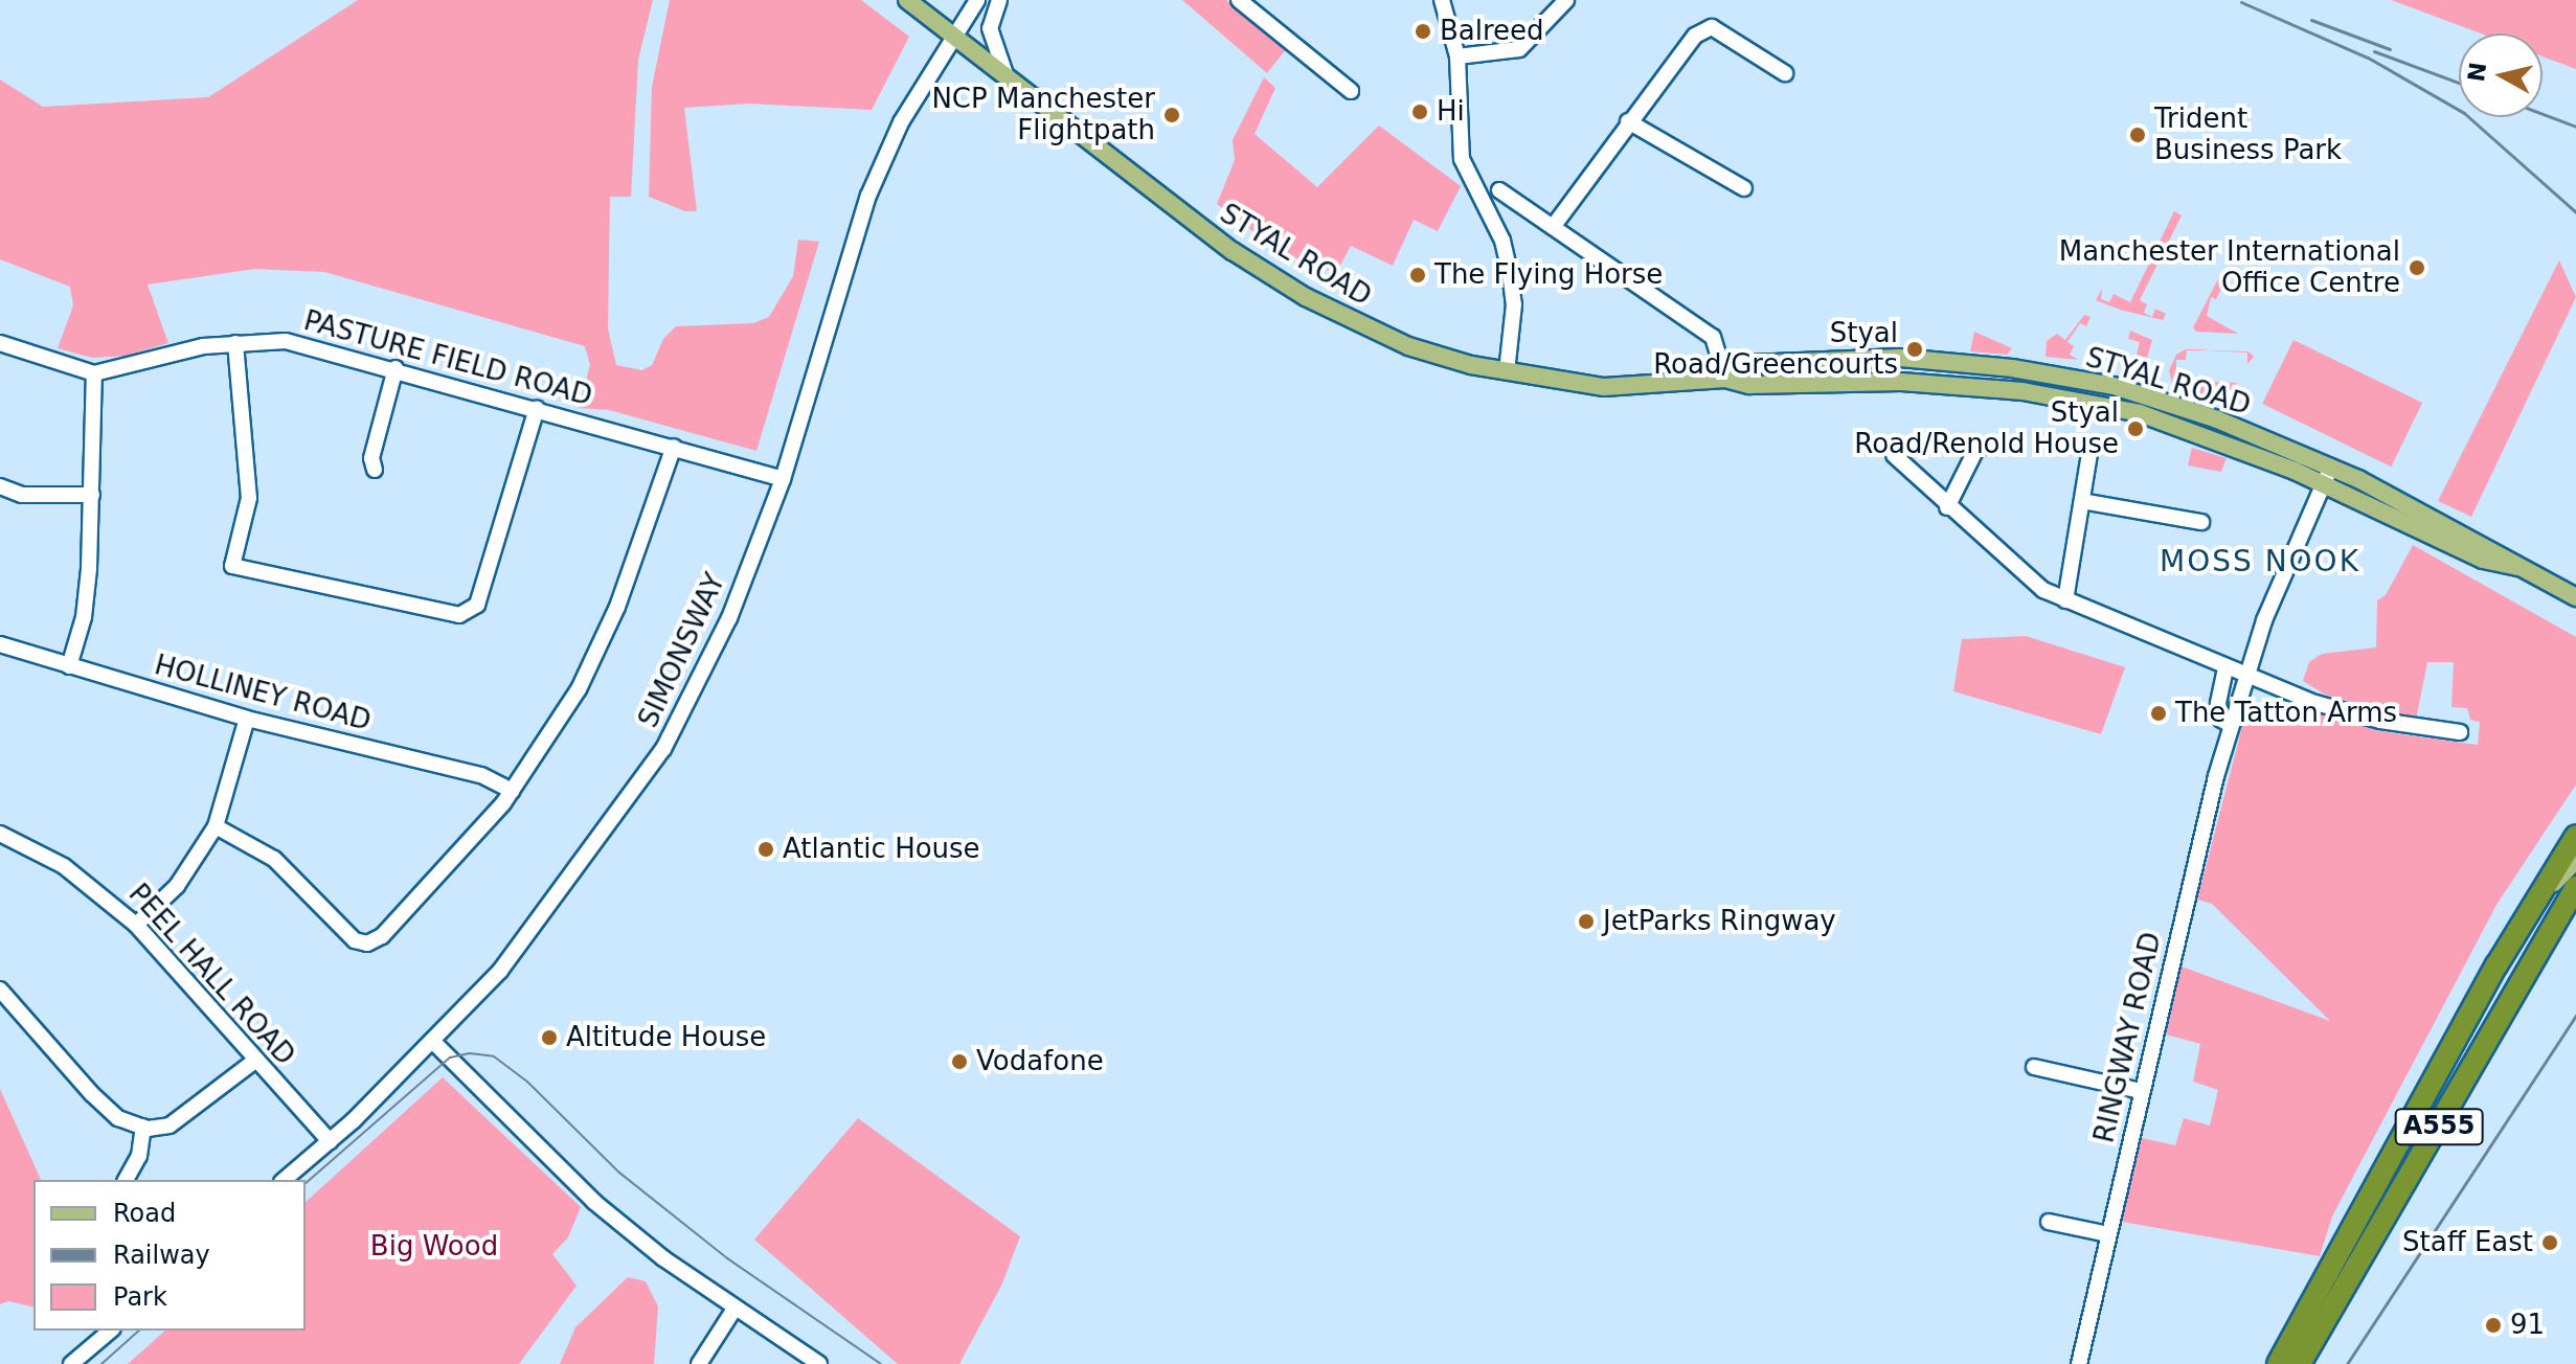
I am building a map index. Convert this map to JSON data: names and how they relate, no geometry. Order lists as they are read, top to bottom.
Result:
{
  "streets": {
    "highway": ["A555"],
    "main road": ["STYAL ROAD"],
    "street": [
      "PASTURE FIELD ROAD",
      "SIMONSWAY",
      "HOLLINEY ROAD",
      "PEEL HALL ROAD",
      "RINGWAY ROAD"
    ]
  },
  "crossings": [
    ["STYAL ROAD", "SIMONSWAY"],
    ["STYAL ROAD", "RINGWAY ROAD"],
    ["PASTURE FIELD ROAD", "SIMONSWAY"],
    ["SIMONSWAY", "PEEL HALL ROAD"]
  ],
  "districts": ["MOSS NOOK"],
  "parks": ["Big Wood"],
  "places": [
    "Balreed",
    "Hi",
    "NCP Manchester Flightpath",
    "Trident Business Park",
    "Manchester International Office Centre",
    "The Flying Horse",
    "Styal Road/Greencourts",
    "Styal Road/Renold House",
    "The Tatton Arms",
    "Atlantic House",
    "JetParks Ringway",
    "Altitude House",
    "Vodafone",
    "Staff East",
    "91"
  ],
  "legend": ["Road", "Railway", "Park"],
  "north": "left"
}
